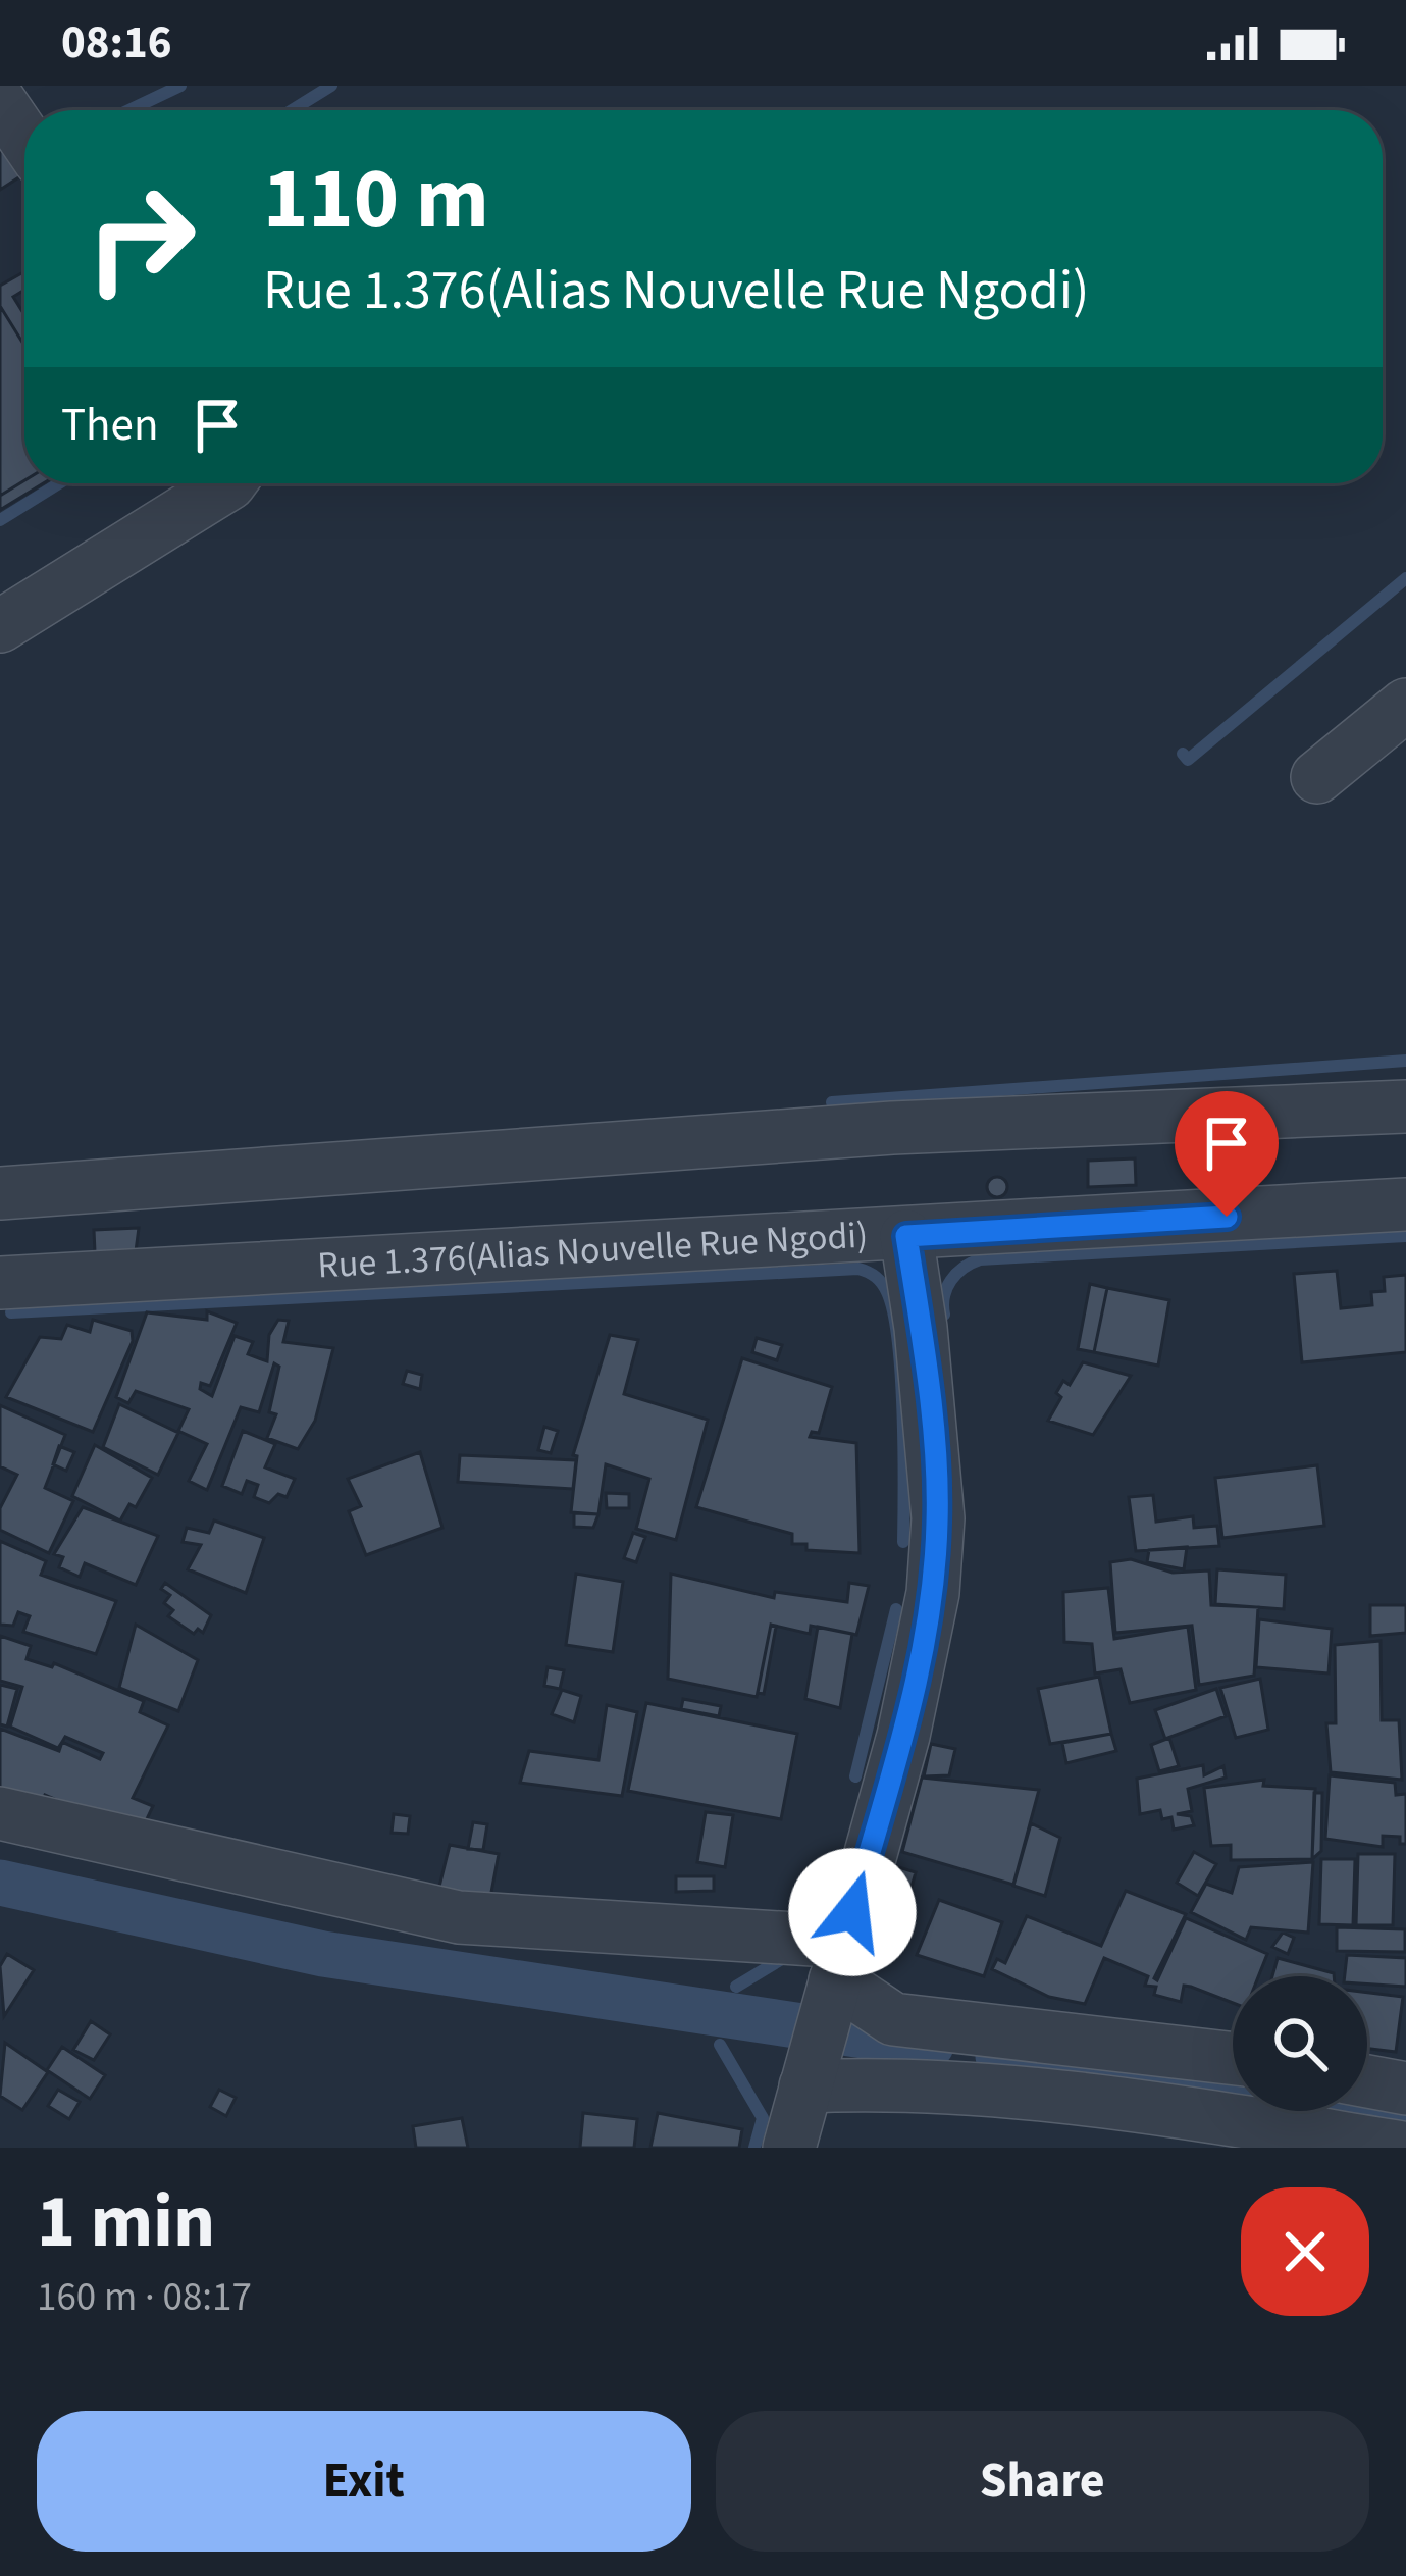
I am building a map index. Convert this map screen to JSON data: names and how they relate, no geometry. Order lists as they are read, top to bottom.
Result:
{
  "streets": {
    "street": ["Rue 1.376(Alias Nouvelle Rue Ngodi)"]
  },
  "page": {
    "status": "08:16",
    "turn": ["110 m", "Rue 1.376(Alias Nouvelle Rue Ngodi)"],
    "then": "Then",
    "heading": ["1 min", "160 m · 08:17"],
    "buttons": ["Exit", "Share"]
  }
}
